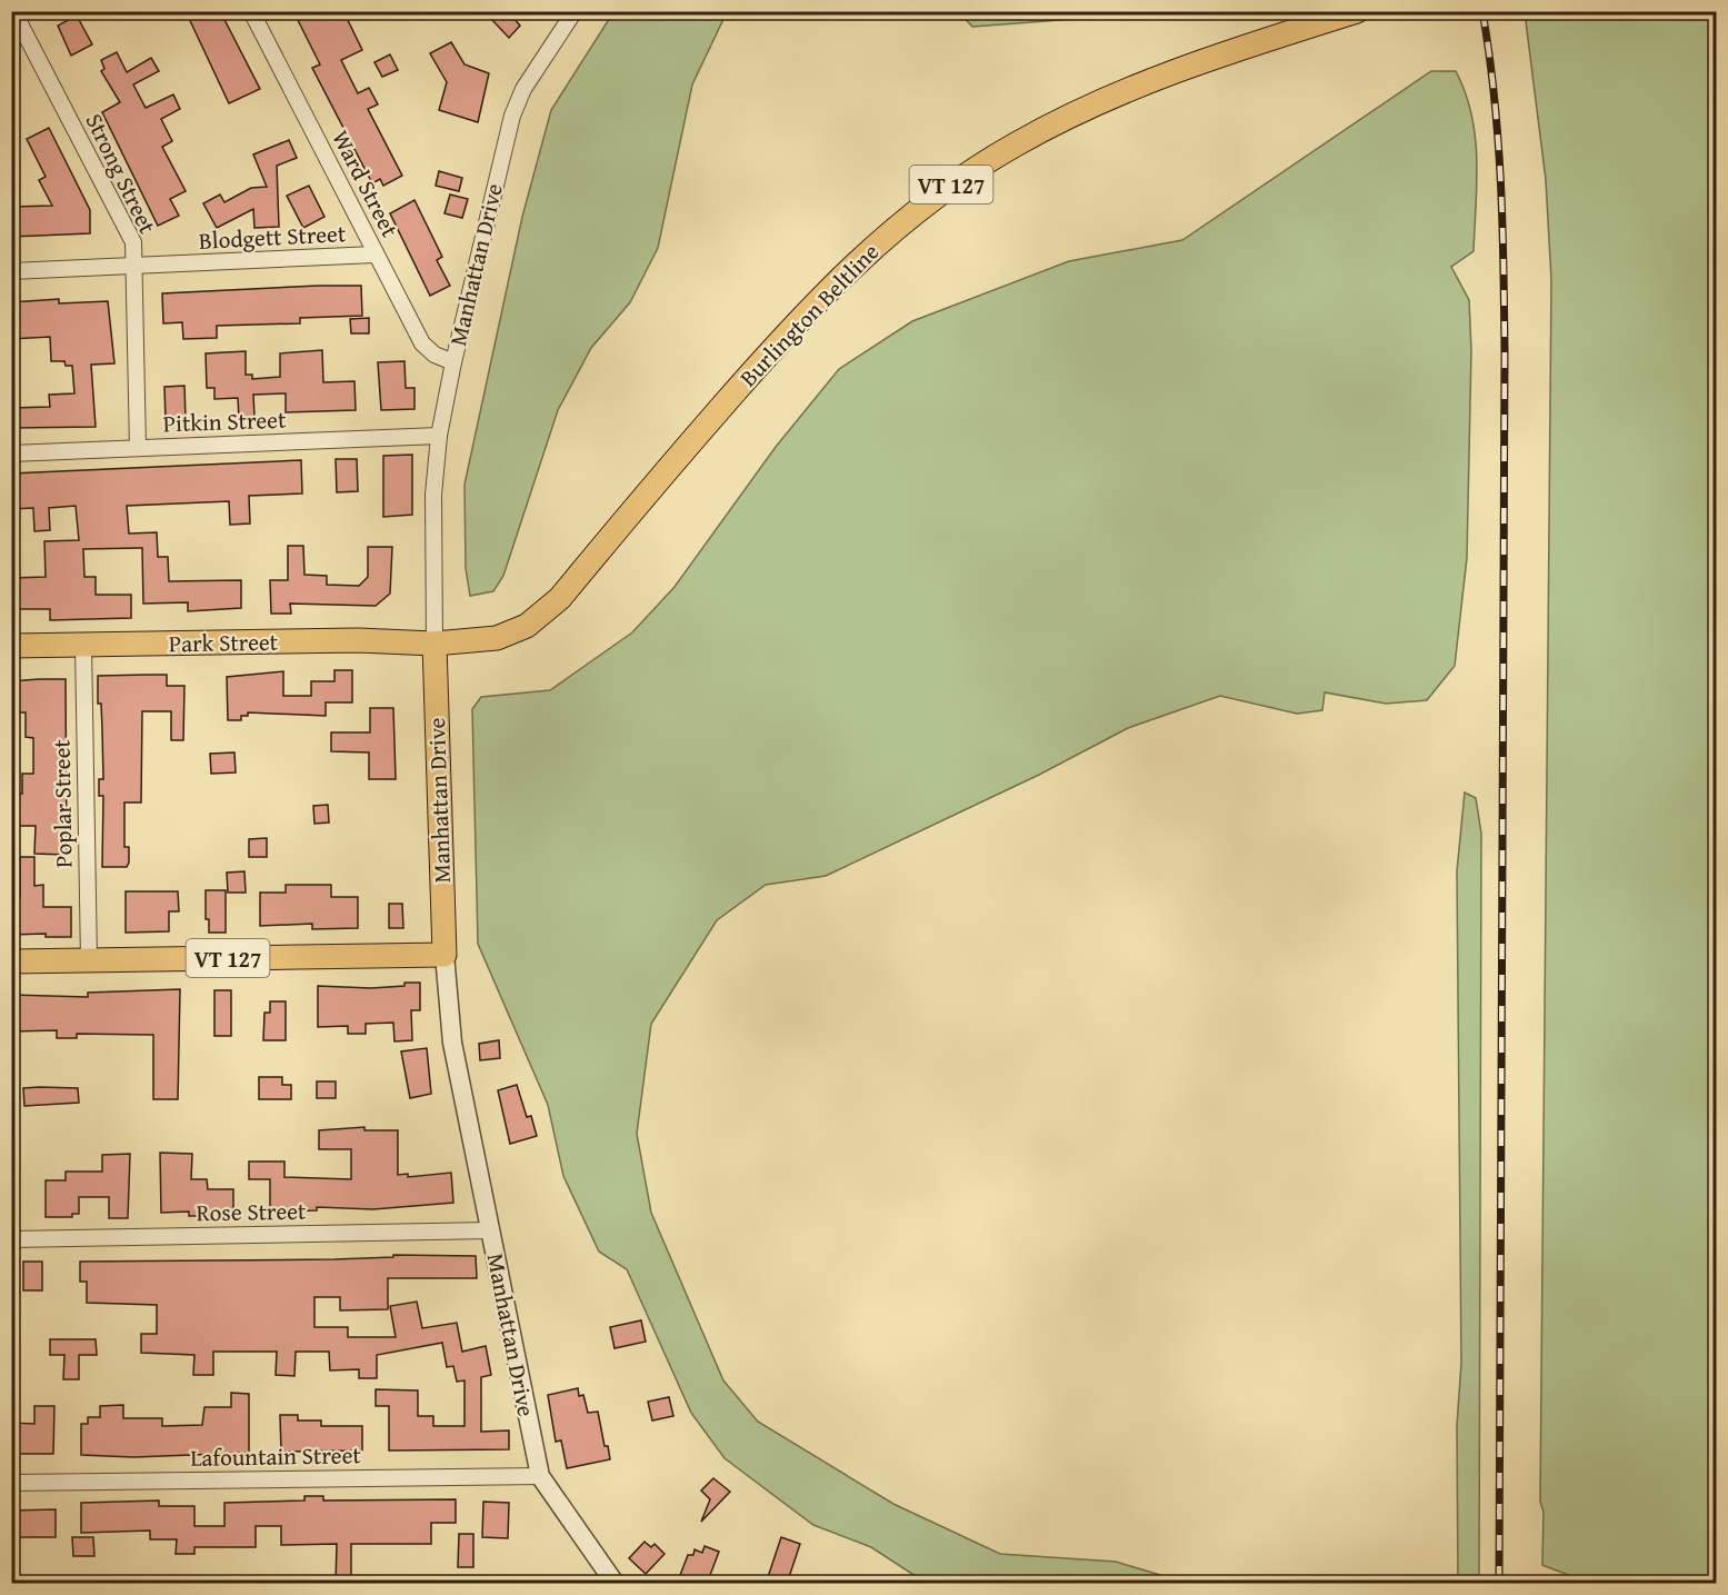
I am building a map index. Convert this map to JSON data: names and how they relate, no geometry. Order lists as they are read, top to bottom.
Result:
{
  "streets": {
    "main road": [
      "VT 127",
      "Manhattan Drive",
      "Burlington Beltline",
      "Park Street"
    ],
    "street": [
      "Strong Street",
      "Ward Street",
      "Blodgett Street",
      "Pitkin Street",
      "Poplar Street",
      "Rose Street",
      "Lafountain Street"
    ]
  },
  "crossings": [
    ["Strong Street", "Blodgett Street"],
    ["Strong Street", "Pitkin Street"],
    ["Ward Street", "Blodgett Street"],
    ["Ward Street", "Manhattan Drive"],
    ["VT 127", "Manhattan Drive"],
    ["VT 127", "Poplar Street"],
    ["Manhattan Drive", "Burlington Beltline"],
    ["Manhattan Drive", "Pitkin Street"],
    ["Manhattan Drive", "Park Street"],
    ["Manhattan Drive", "Rose Street"],
    ["Manhattan Drive", "Lafountain Street"],
    ["Burlington Beltline", "Park Street"],
    ["Park Street", "Poplar Street"]
  ]
}
